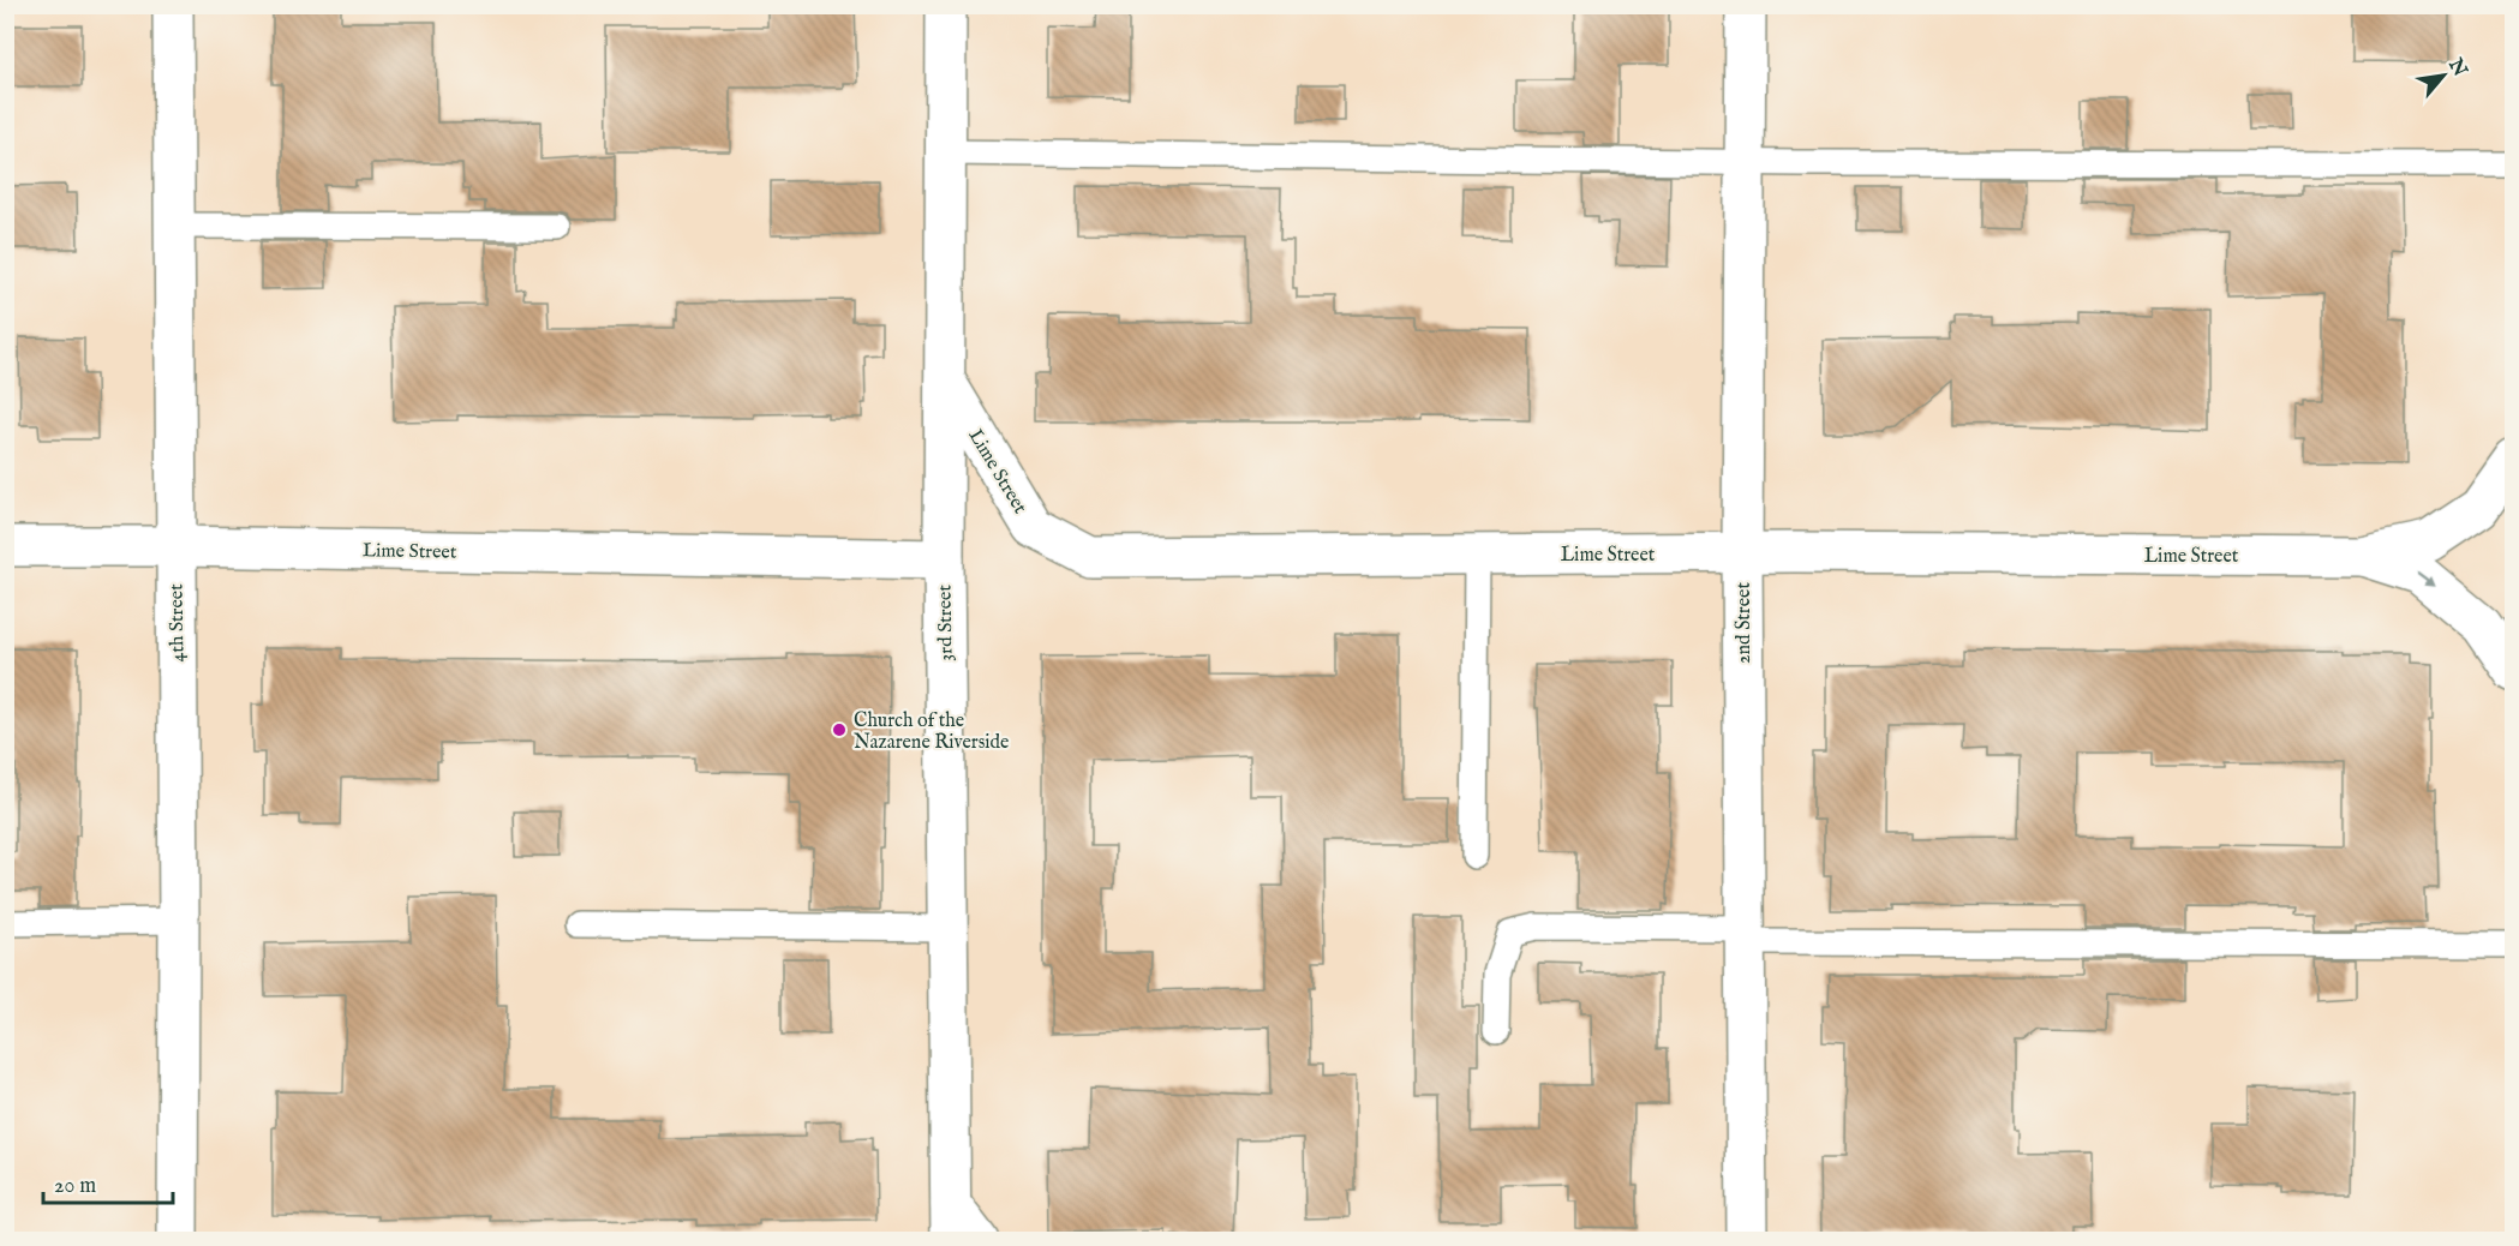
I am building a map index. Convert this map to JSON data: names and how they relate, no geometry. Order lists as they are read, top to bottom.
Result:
{
  "streets": {
    "street": [
      "Lime Street",
      "4th Street",
      "3rd Street",
      "2nd Street"
    ]
  },
  "crossings": [
    ["Lime Street", "4th Street"],
    ["Lime Street", "3rd Street"],
    ["Lime Street", "2nd Street"]
  ],
  "places": ["Church of the Nazarene Riverside"],
  "scale_bar": "20 m",
  "north": "top right"
}
